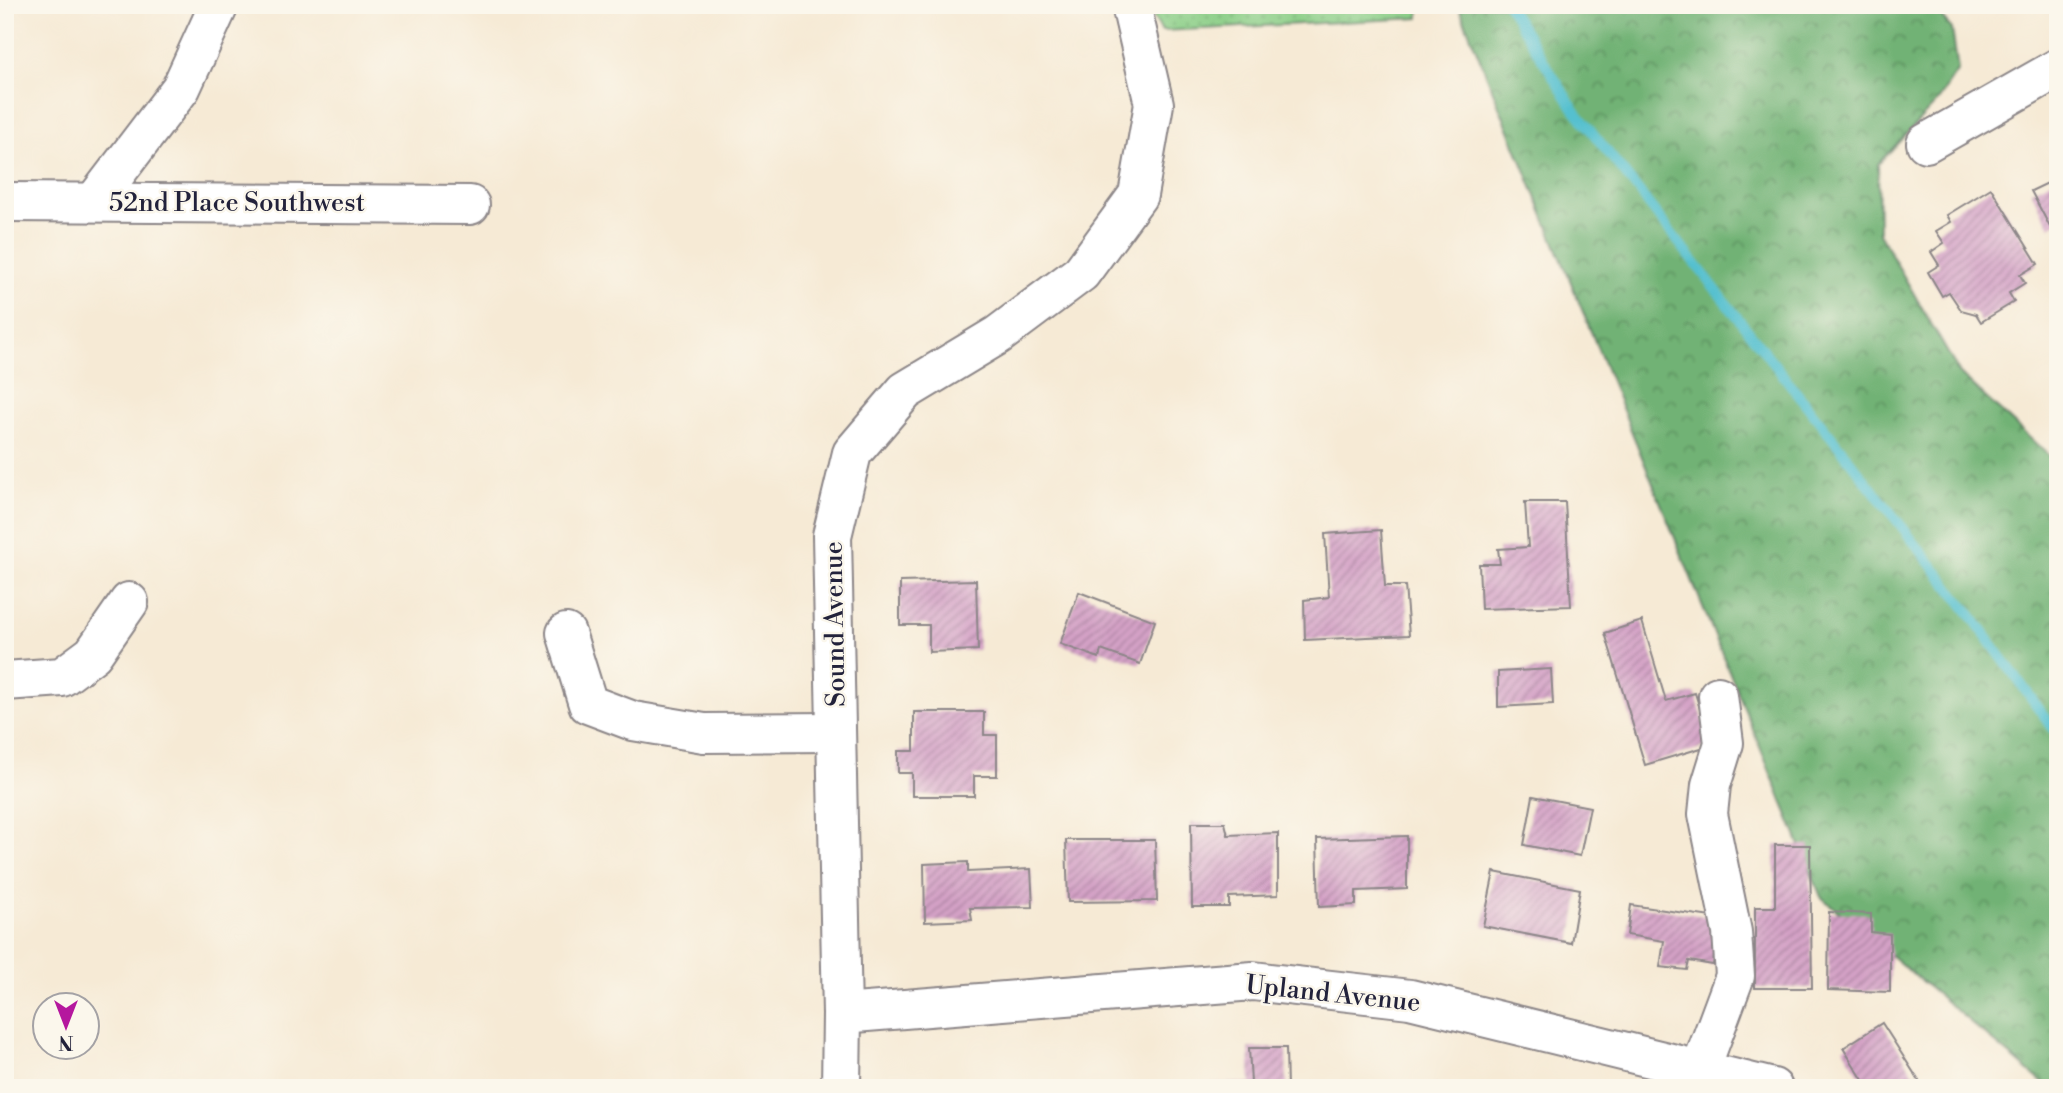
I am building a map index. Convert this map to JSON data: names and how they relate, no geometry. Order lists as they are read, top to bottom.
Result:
{
  "streets": {
    "street": ["52nd Place Southwest", "Sound Avenue", "Upland Avenue"]
  },
  "crossings": [
    ["Sound Avenue", "Upland Avenue"]
  ],
  "north": "bottom"
}
